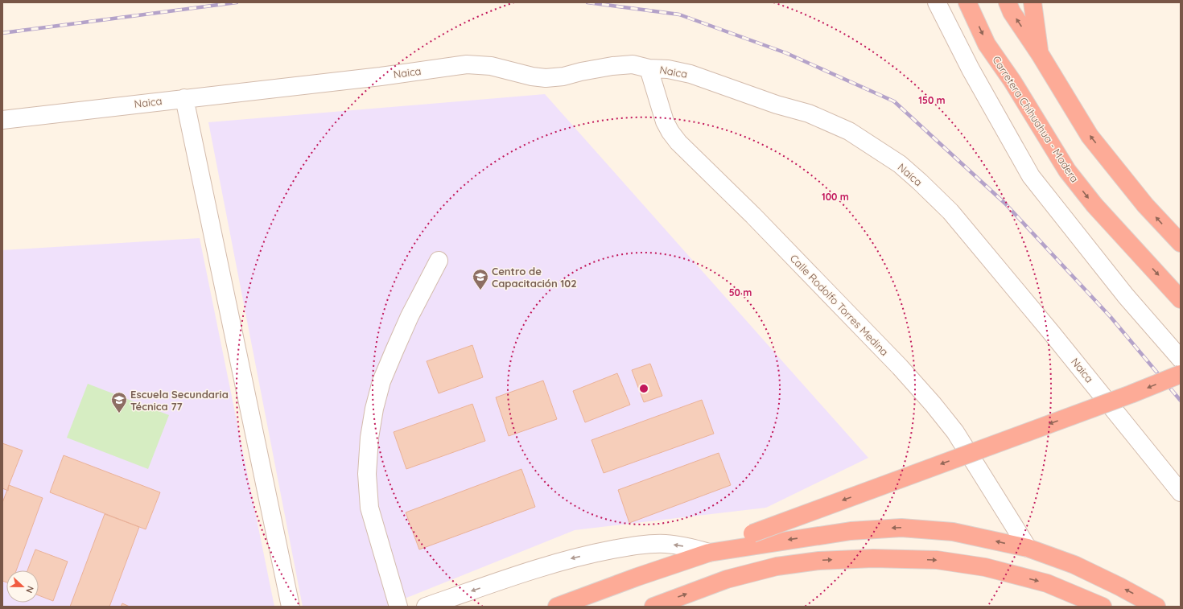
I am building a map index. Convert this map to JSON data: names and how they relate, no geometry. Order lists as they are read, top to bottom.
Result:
{
  "streets": {
    "highway": ["Carretera Chihuahua - Madera"],
    "street": ["Naica", "Calle Rodolfo Torres Medina"]
  },
  "crossings": [
    ["Naica", "Calle Rodolfo Torres Medina"]
  ],
  "places": {
    "school or university": ["Centro de Capacitación 102", "Escuela Secundaria Técnica 77"]
  },
  "north": "right",
  "rings": ["150 m", "100 m", "50 m"]
}
